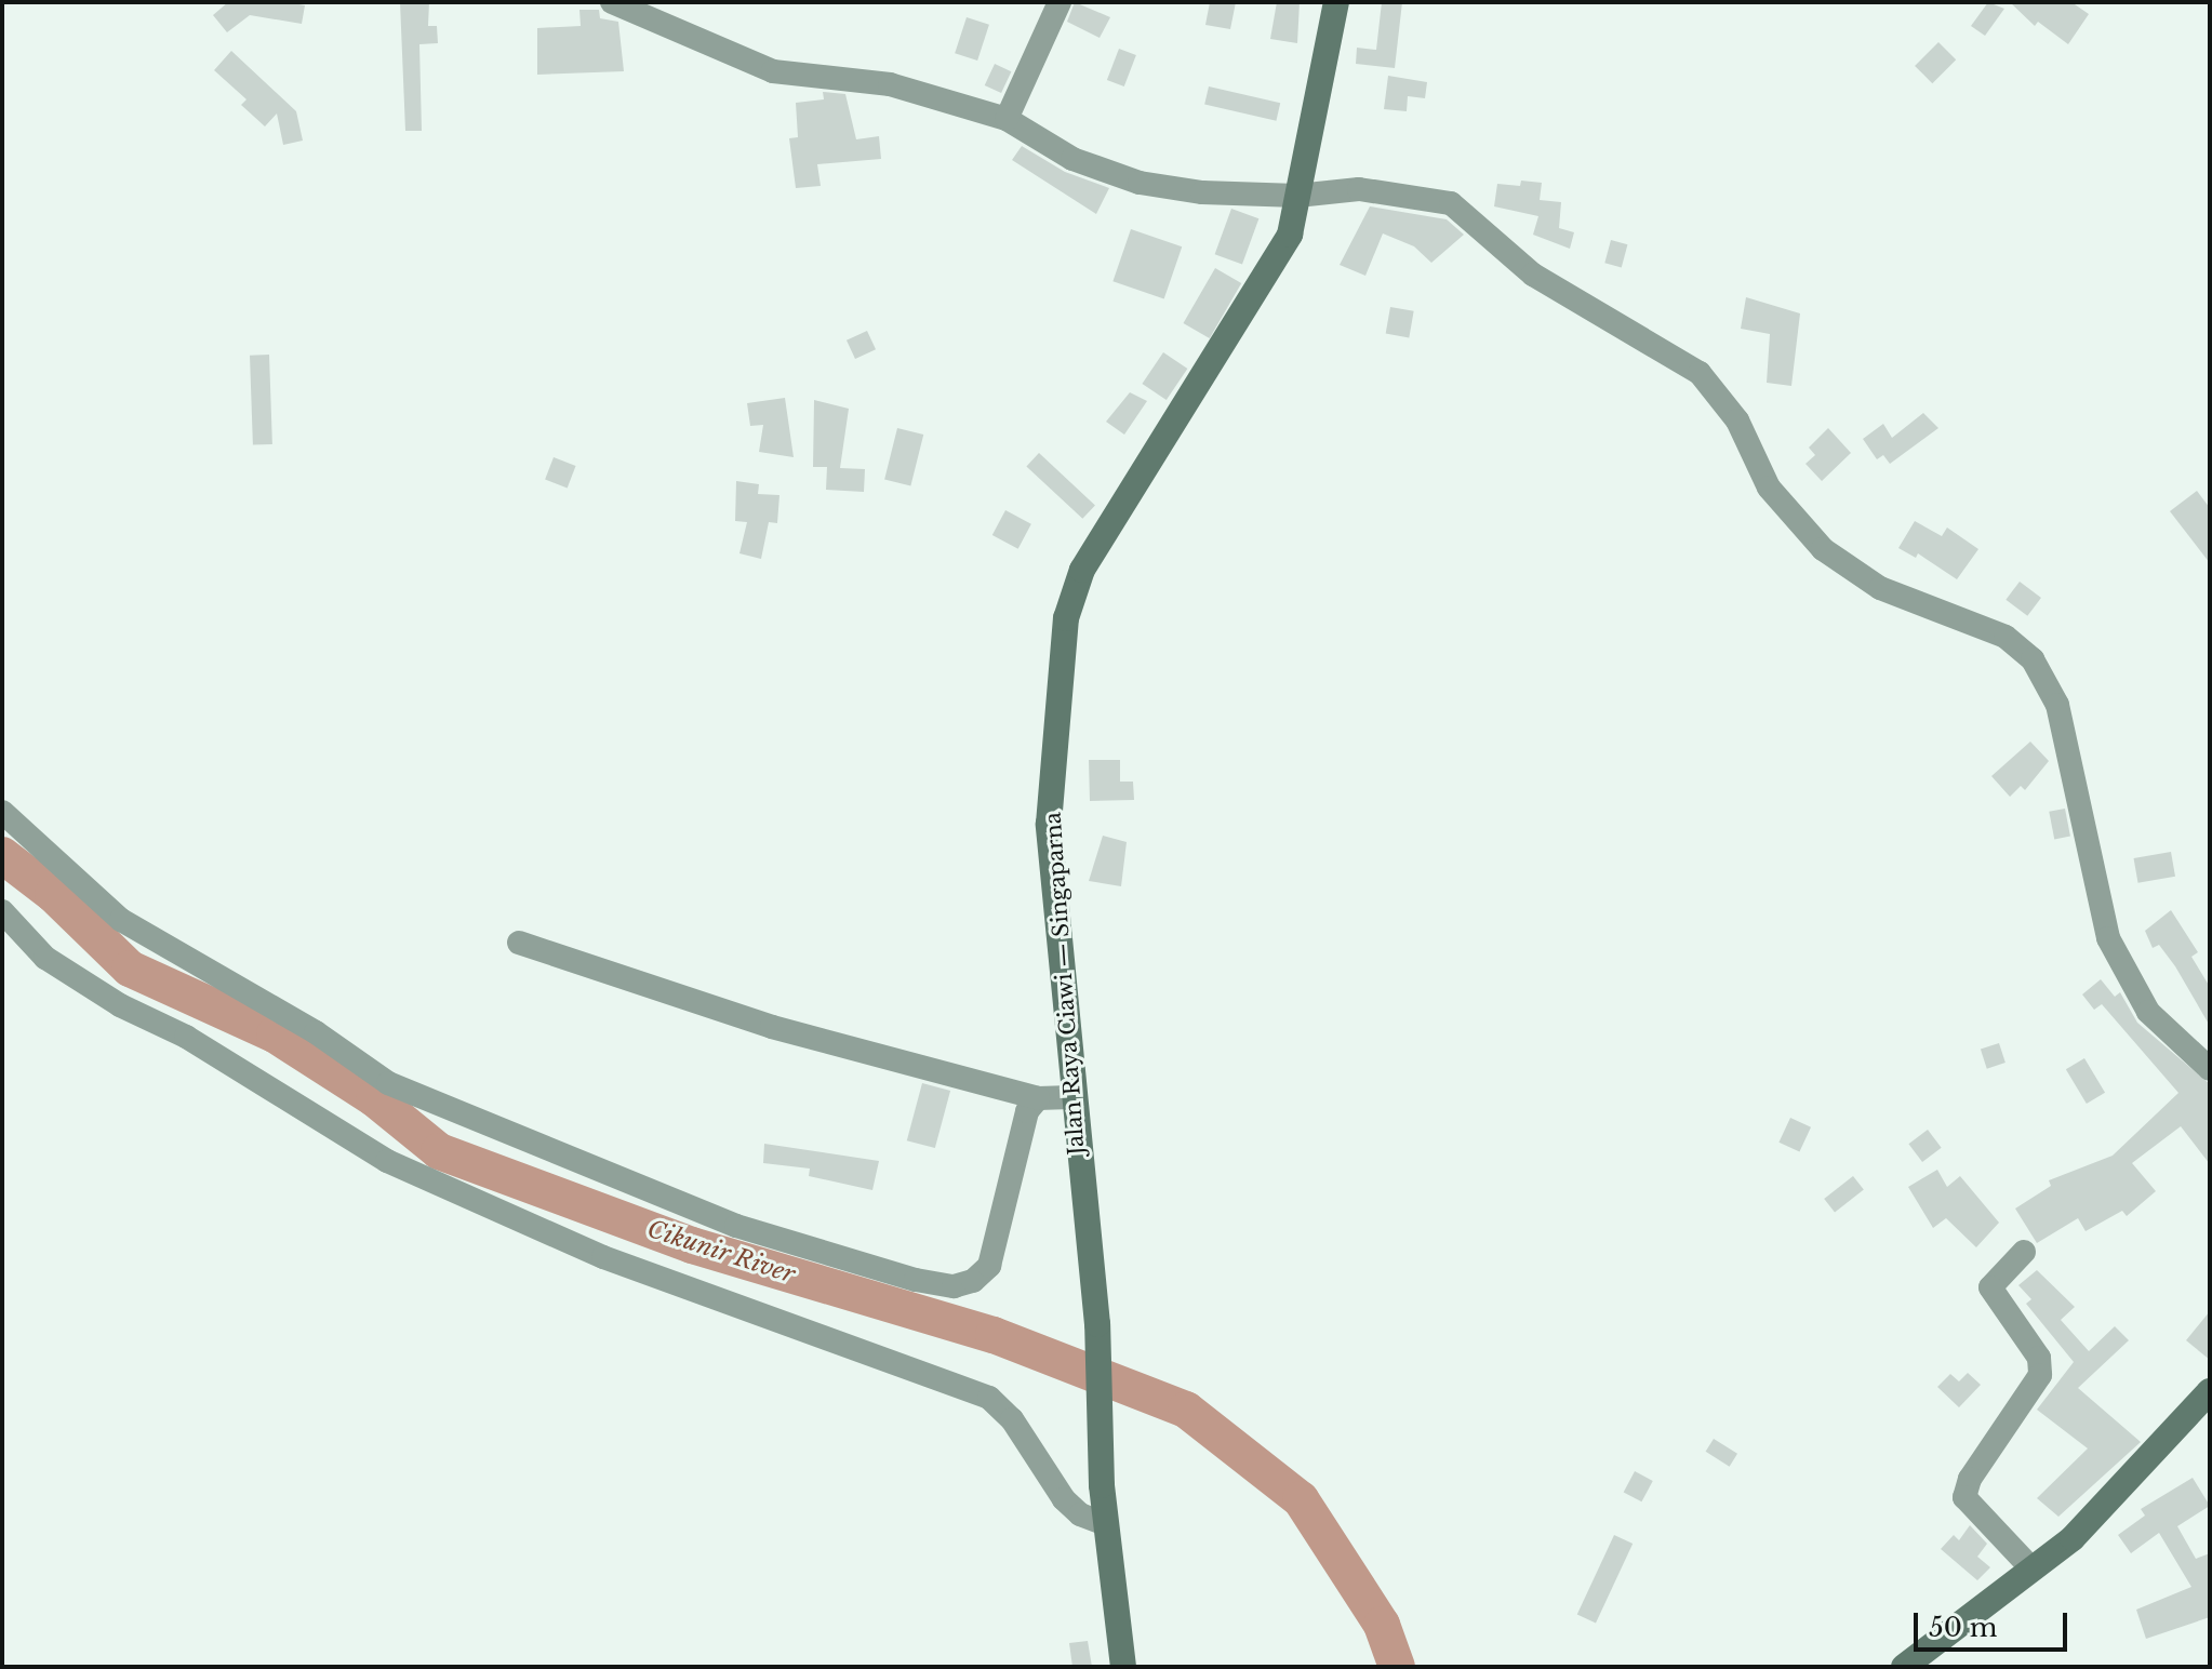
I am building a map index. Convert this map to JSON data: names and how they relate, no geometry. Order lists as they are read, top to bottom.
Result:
{
  "streets": {
    "main road": ["Jalan Raya Ciawi — Singaparna"]
  },
  "water": ["Cikunir River"],
  "scale_bar": "50 m"
}
